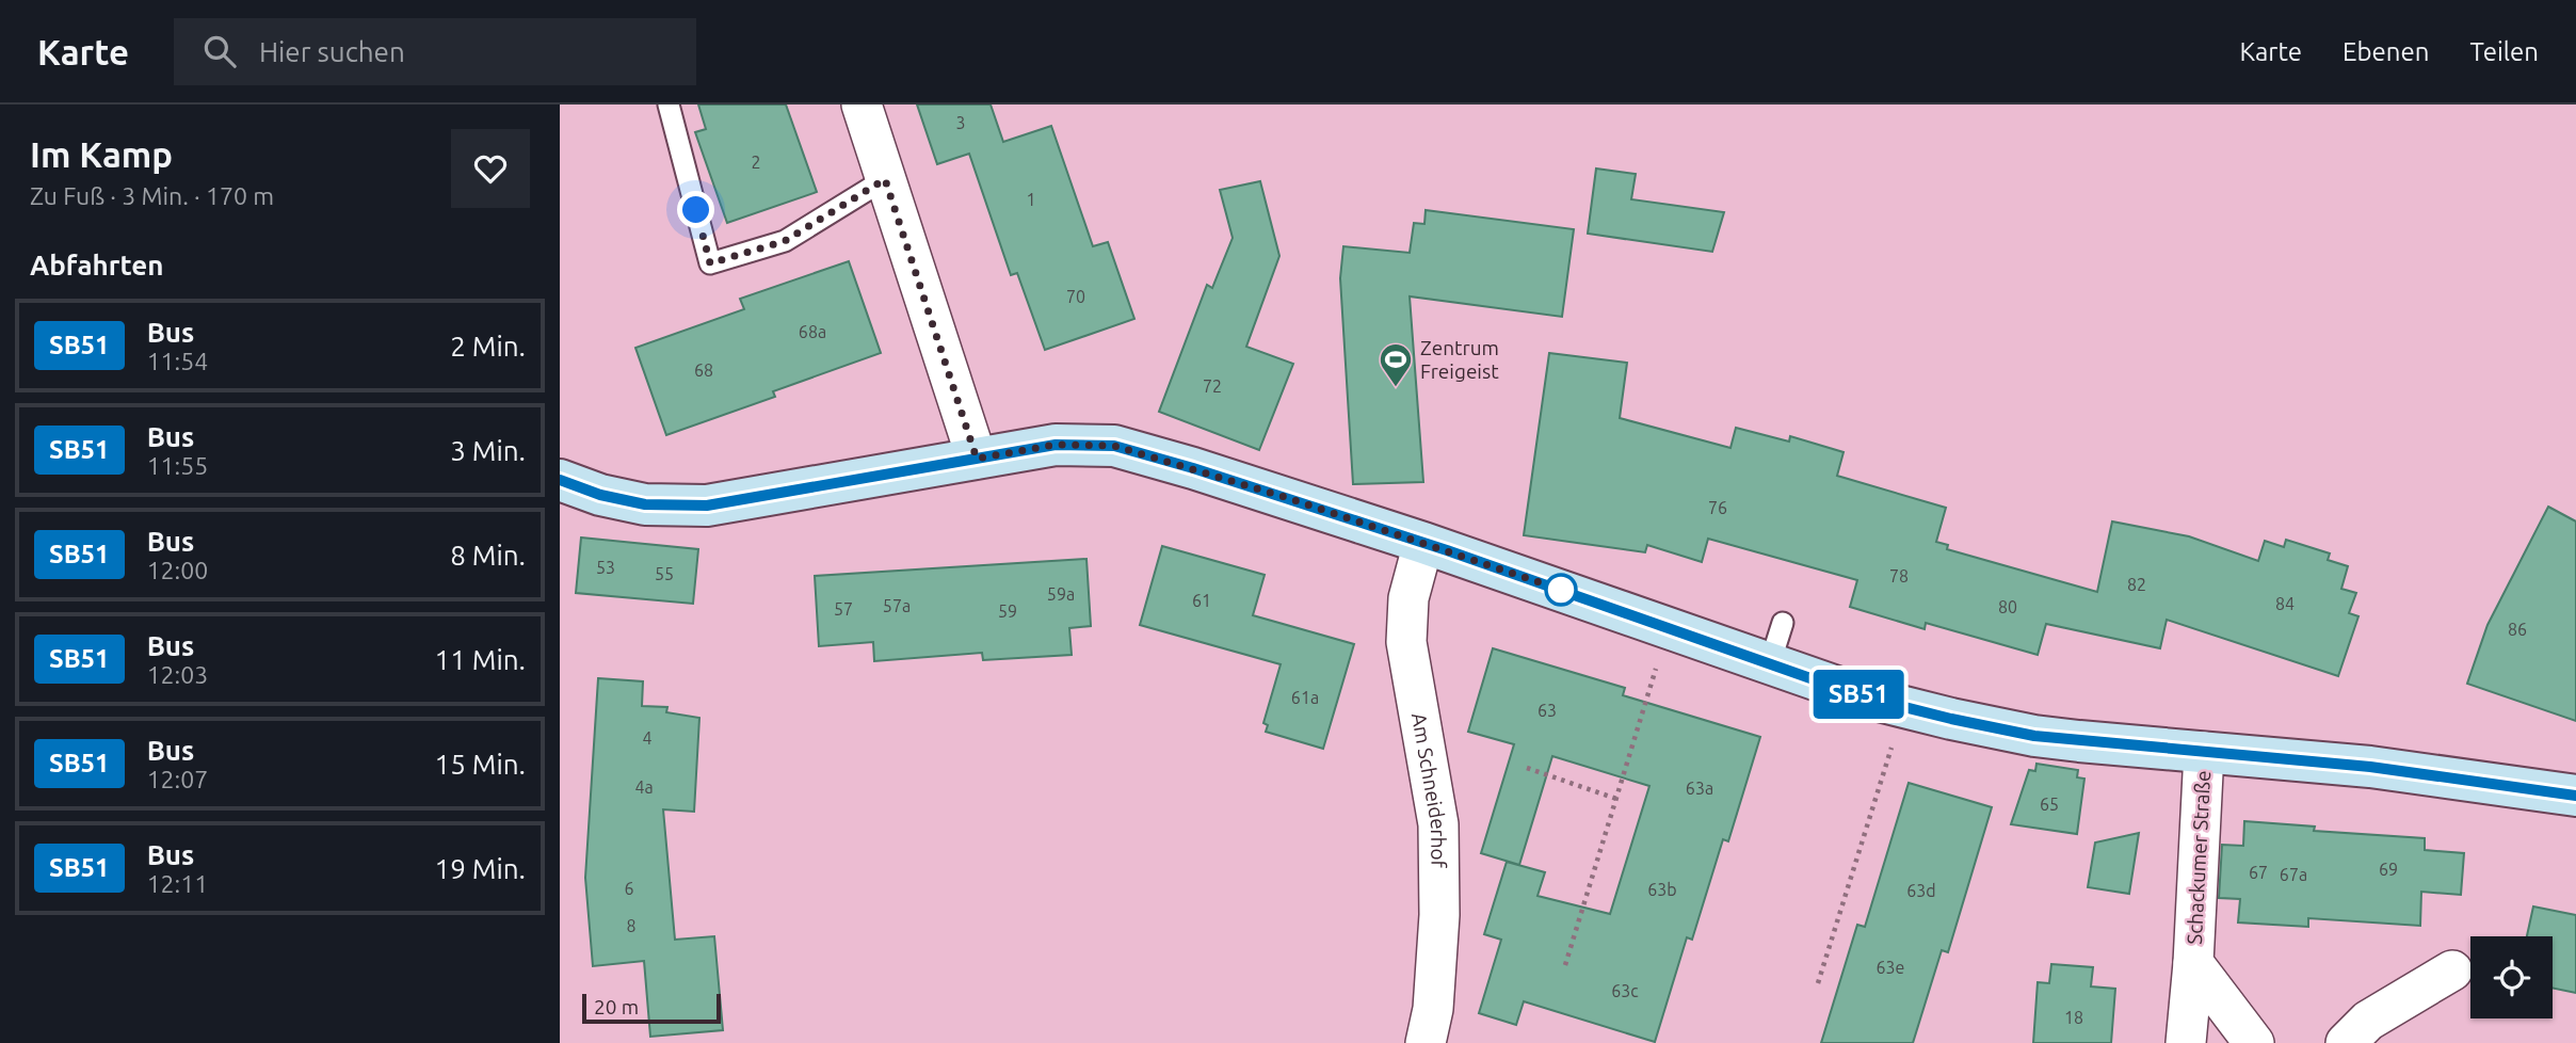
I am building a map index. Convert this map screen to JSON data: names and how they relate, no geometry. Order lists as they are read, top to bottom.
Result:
{
  "streets": {
    "street": ["Am Schneiderhof", "Schackumer Straße"]
  },
  "places": {
    "sports": ["Zentrum Freigeist"]
  },
  "lines": ["bus line SB51"],
  "house_numbers": [
    "3",
    "2",
    "1",
    "70",
    "68a",
    "68",
    "72",
    "76",
    "53",
    "55",
    "78",
    "82",
    "59a",
    "61",
    "84",
    "57a",
    "80",
    "57",
    "59",
    "86",
    "61a",
    "63",
    "4",
    "4a",
    "63a",
    "65",
    "69",
    "67",
    "67a",
    "6",
    "63b",
    "63d",
    "8",
    "63e",
    "63c",
    "18"
  ],
  "scale_bar": "20 m",
  "page": {
    "header": "Karte",
    "search": "Hier suchen",
    "nav": ["Karte", "Ebenen", "Teilen"],
    "heading": [
      ["Im Kamp", "Zu Fuß · 3 Min. · 170 m"],
      "Abfahrten"
    ],
    "on_map": "SB51",
    "list": [
      {
        "mark": "SB51",
        "name": "Bus",
        "note": "11:54",
        "value": "2 Min."
      },
      {
        "mark": "SB51",
        "name": "Bus",
        "note": "11:55",
        "value": "3 Min."
      },
      {
        "mark": "SB51",
        "name": "Bus",
        "note": "12:00",
        "value": "8 Min."
      },
      {
        "mark": "SB51",
        "name": "Bus",
        "note": "12:03",
        "value": "11 Min."
      },
      {
        "mark": "SB51",
        "name": "Bus",
        "note": "12:07",
        "value": "15 Min."
      },
      {
        "mark": "SB51",
        "name": "Bus",
        "note": "12:11",
        "value": "19 Min."
      }
    ],
    "scale": "20 m"
  }
}
